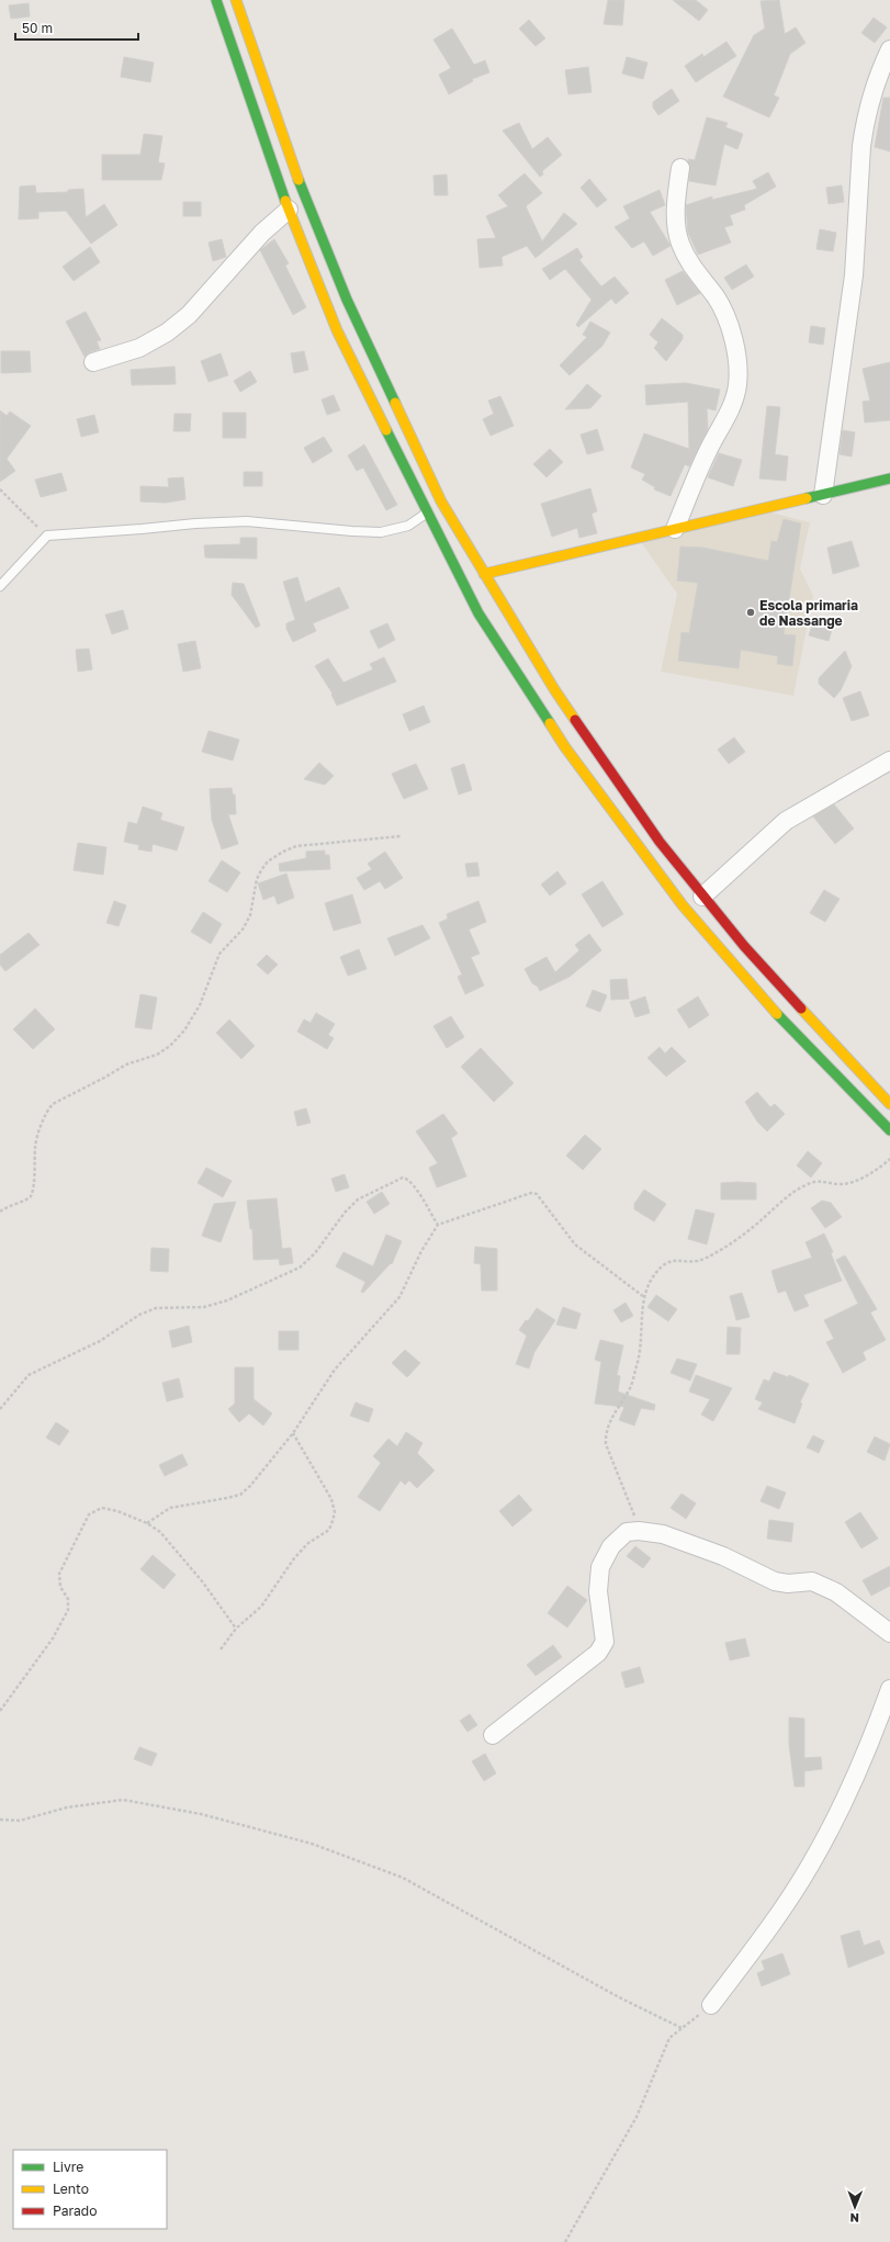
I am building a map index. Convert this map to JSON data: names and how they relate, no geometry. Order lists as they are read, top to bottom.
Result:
{
  "places": ["Escola primaria de Nassange"],
  "legend": ["Livre", "Lento", "Parado"],
  "scale_bar": "50 m",
  "north": "bottom"
}
